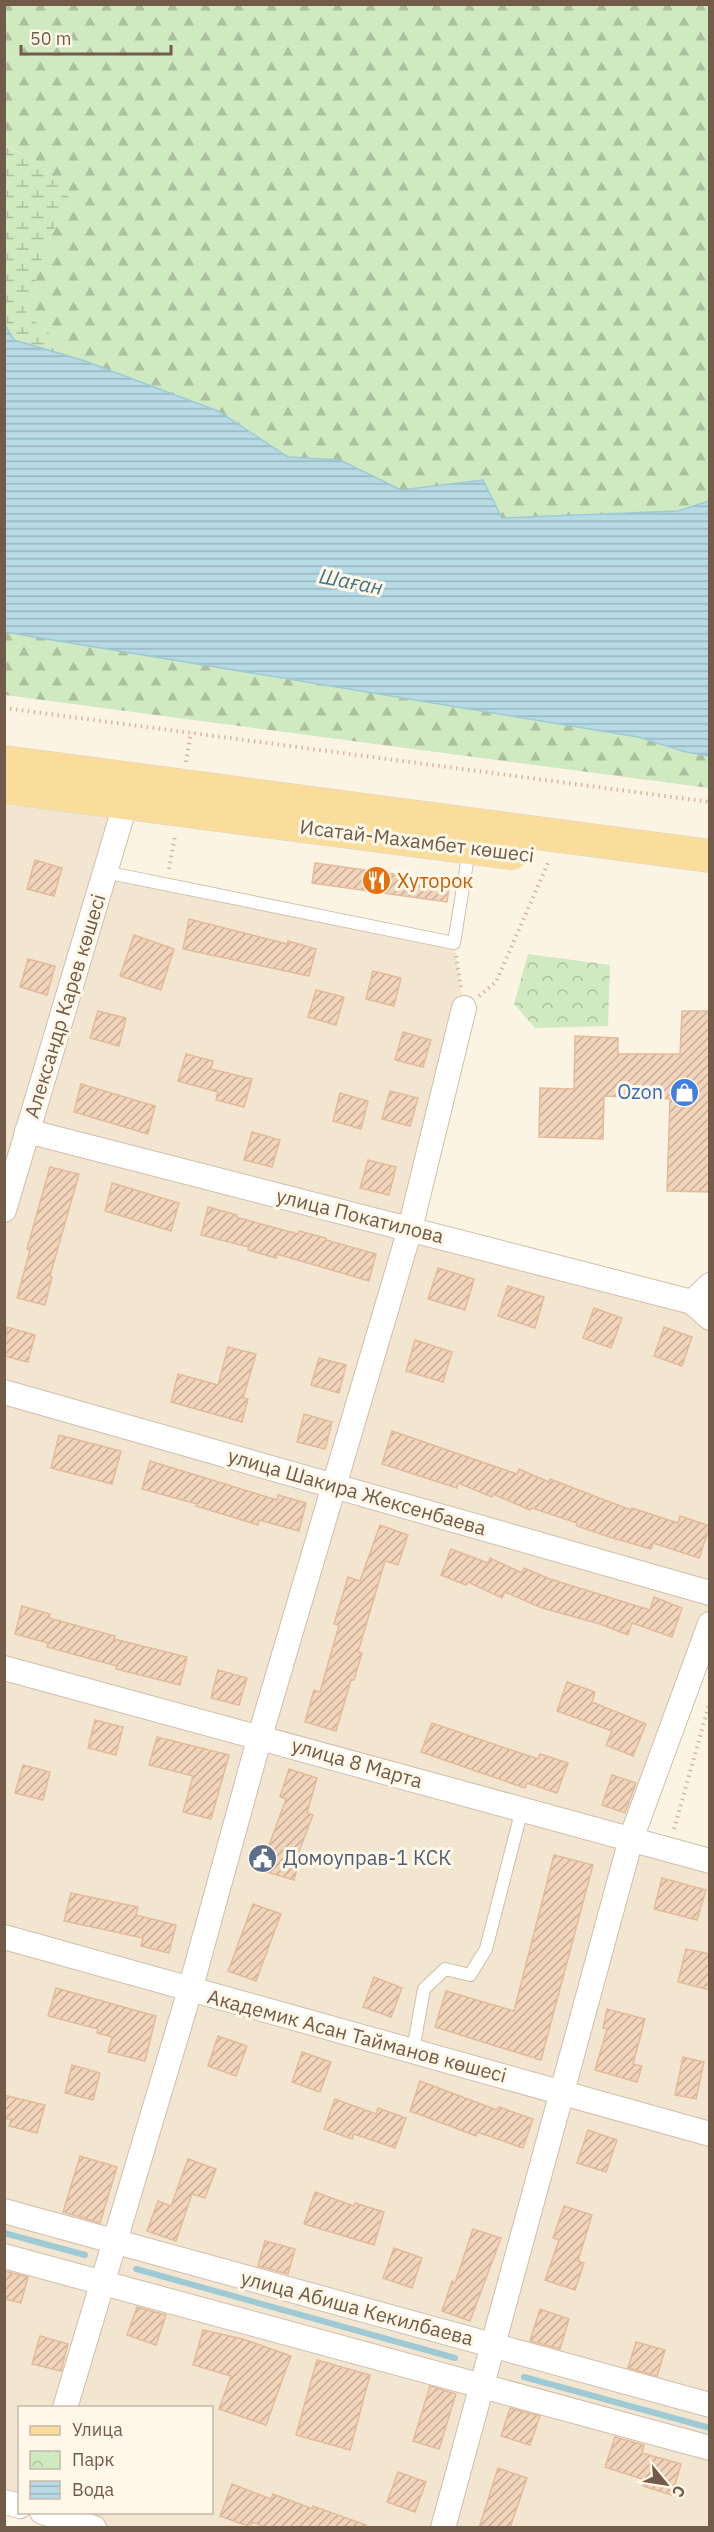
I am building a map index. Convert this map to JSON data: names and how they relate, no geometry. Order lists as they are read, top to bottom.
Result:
{
  "streets": {
    "main road": ["Исатай-Махамбет көшесі"],
    "street": [
      "Александр Карев көшесі",
      "улица Покатилова",
      "улица Шакира Жексенбаева",
      "улица 8 Марта",
      "Академик Асан Тайманов көшесі",
      "улица Абиша Кекилбаева"
    ]
  },
  "crossings": [
    ["Исатай-Махамбет көшесі", "Александр Карев көшесі"],
    ["Александр Карев көшесі", "улица Покатилова"]
  ],
  "water": ["Шаған"],
  "places": {
    "restaurant": ["Хуторок"],
    "shop": ["Ozon"],
    "public building": ["Домоуправ-1 КСК"]
  },
  "legend": ["Улица", "Парк", "Вода"],
  "scale_bar": "50 m",
  "north": "bottom right"
}
